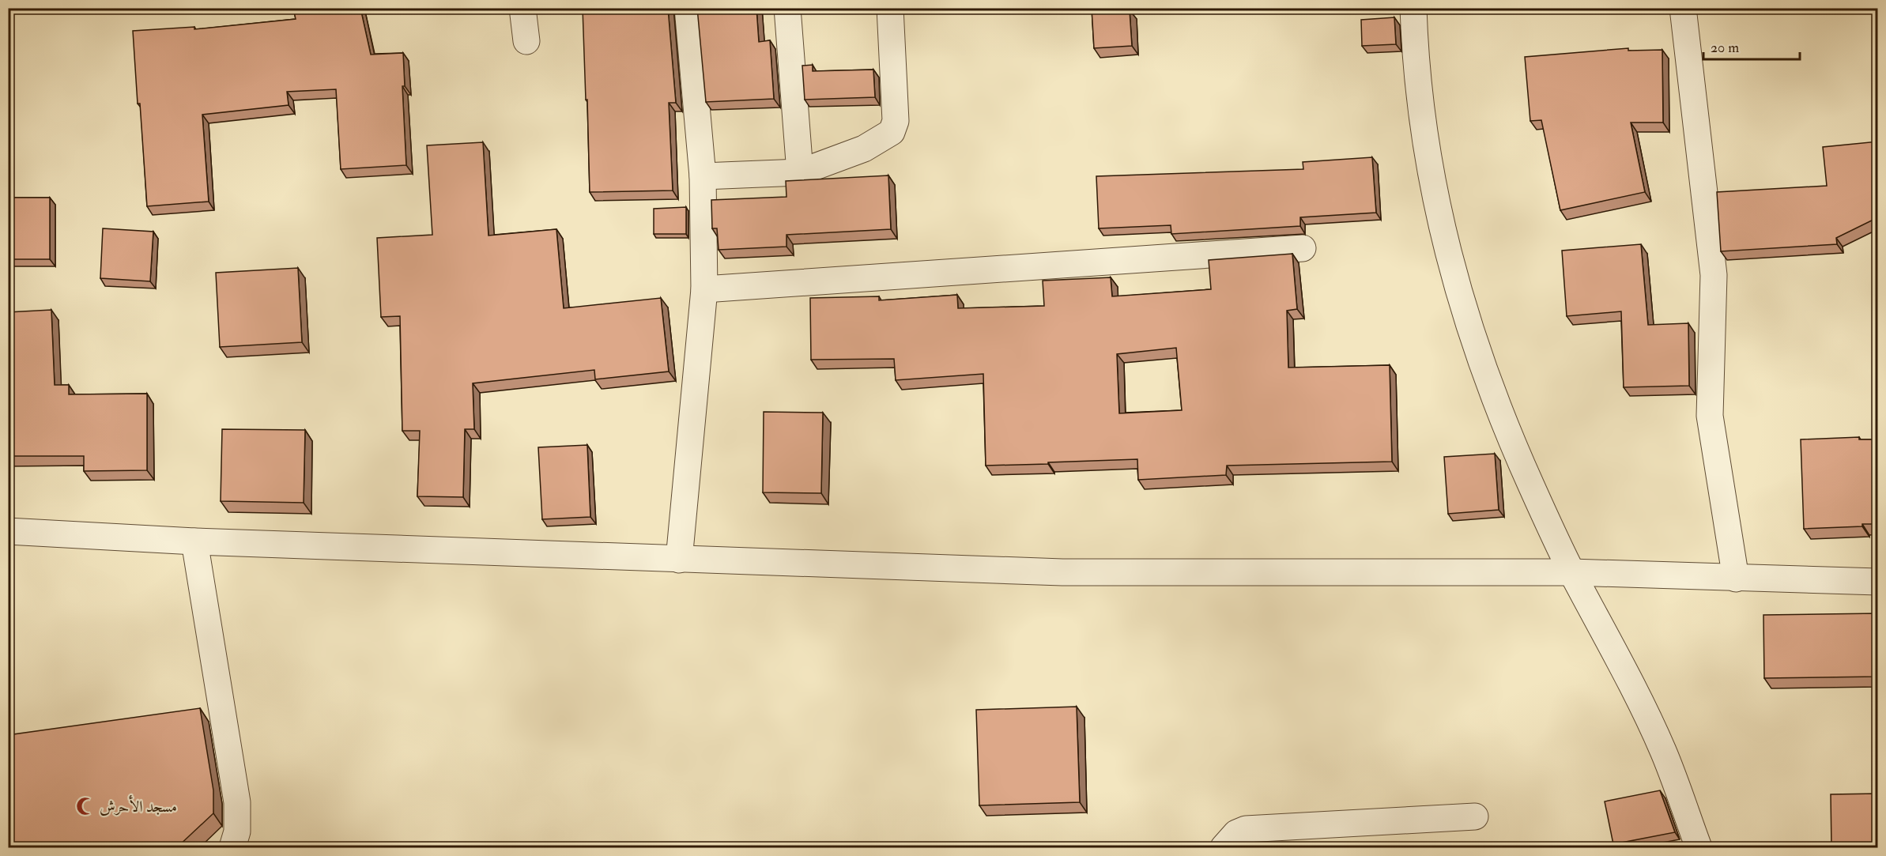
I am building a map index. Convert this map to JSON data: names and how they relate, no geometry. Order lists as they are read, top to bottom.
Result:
{
  "places": {
    "mosque": ["مسجد الأحرش"]
  },
  "scale_bar": "20 m"
}
